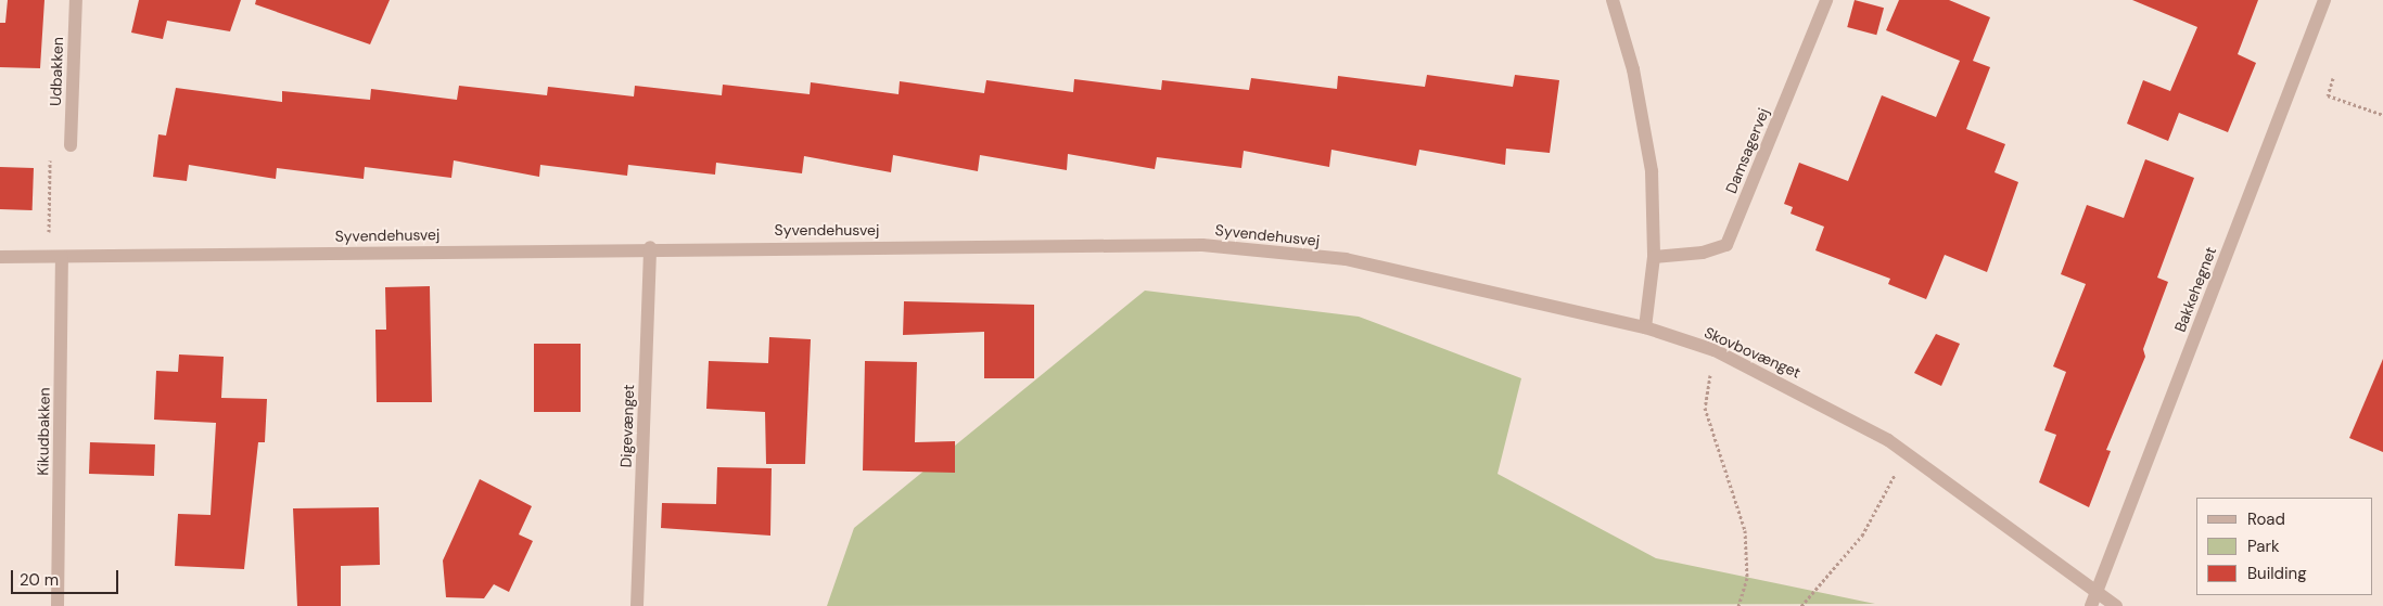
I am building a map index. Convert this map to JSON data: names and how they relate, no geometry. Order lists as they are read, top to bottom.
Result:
{
  "streets": {
    "street": [
      "Udbakken",
      "Damsagervej",
      "Syvendehusvej",
      "Bakkehegnet",
      "Skovbovænget",
      "Digevænget",
      "Kikudbakken"
    ]
  },
  "crossings": [
    ["Syvendehusvej", "Skovbovænget"],
    ["Syvendehusvej", "Digevænget"],
    ["Syvendehusvej", "Kikudbakken"],
    ["Bakkehegnet", "Skovbovænget"]
  ],
  "legend": ["Road", "Park", "Building"],
  "scale_bar": "20 m"
}
